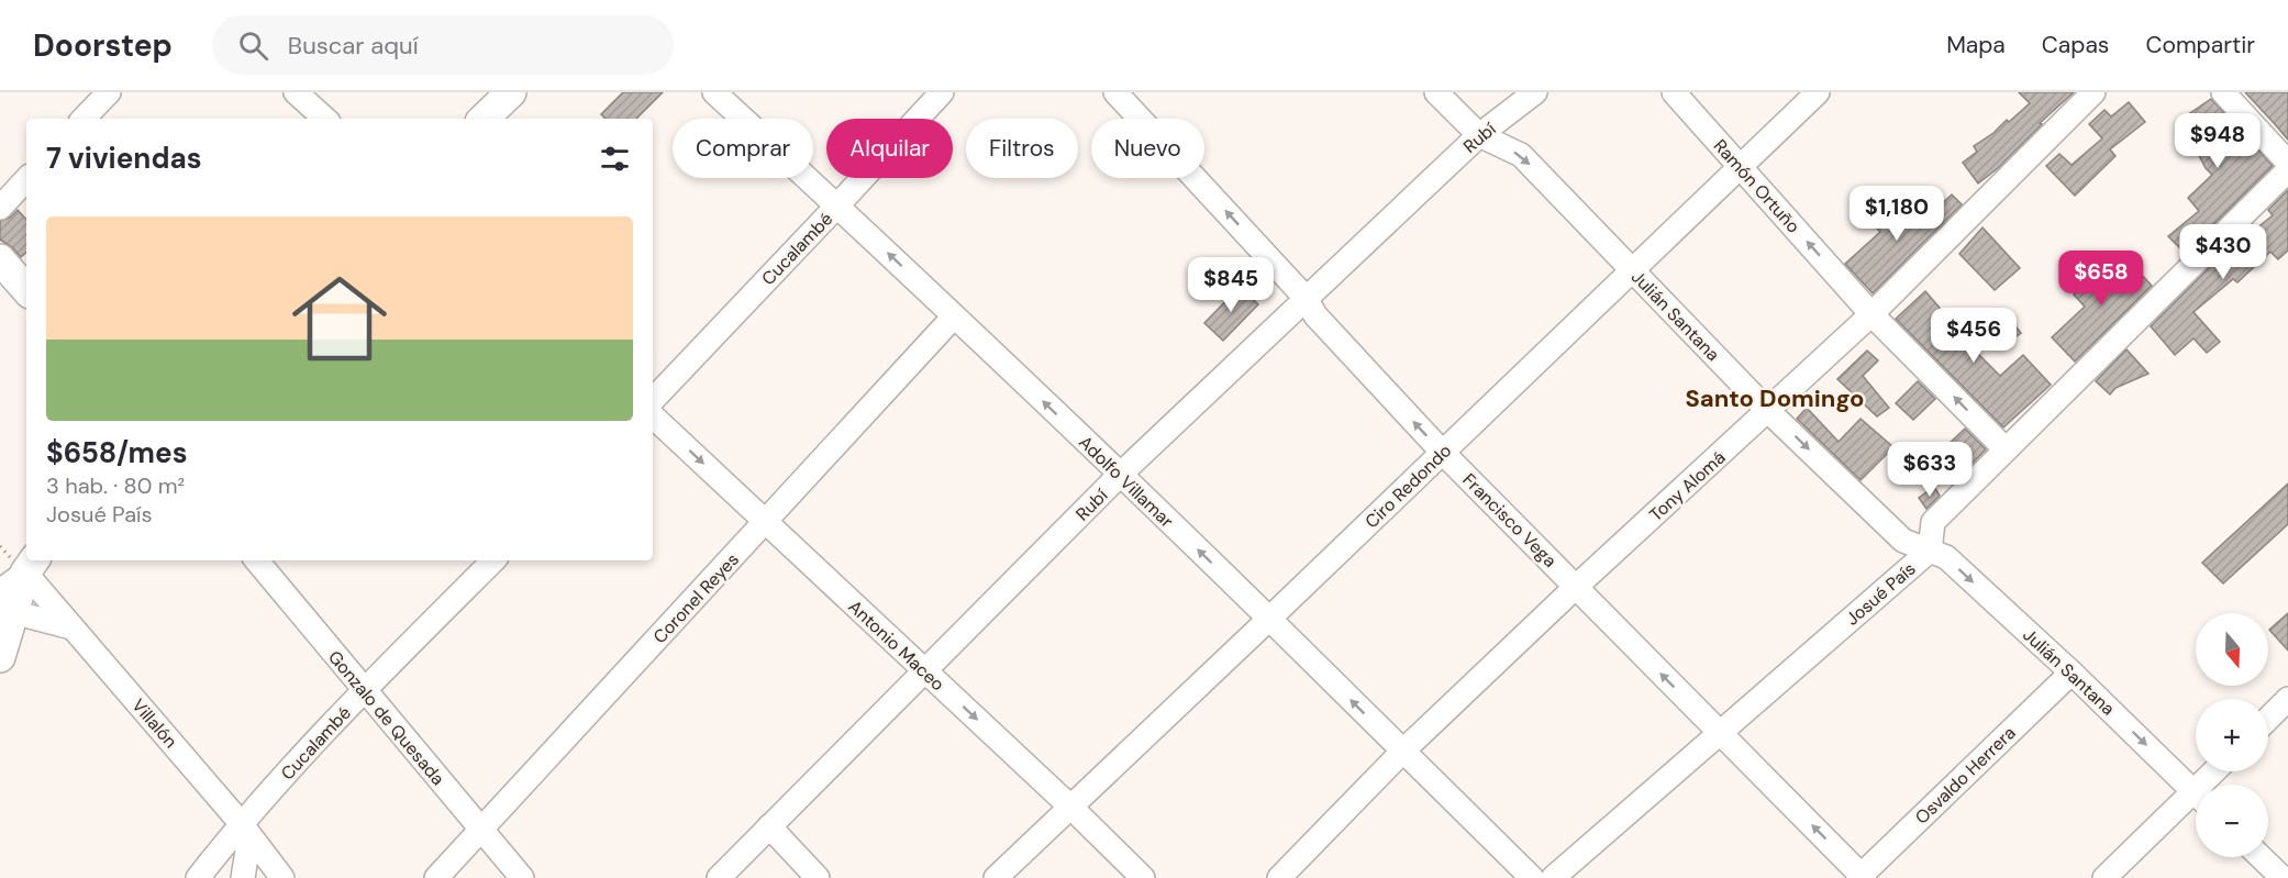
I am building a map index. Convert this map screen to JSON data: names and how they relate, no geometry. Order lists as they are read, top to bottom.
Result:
{
  "streets": {
    "street": [
      "Rubí",
      "Ramón Ortuño",
      "Cucalambé",
      "Julián Santana",
      "Adolfo Villamar",
      "Ciro Redondo",
      "Tony Alomá",
      "Francisco Vega",
      "Josué País",
      "Coronel Reyes",
      "Antonio Maceo",
      "Gonzalo de Quesada",
      "Villalón",
      "Osvaldo Herrera"
    ]
  },
  "crossings": [
    ["Rubí", "Julián Santana"],
    ["Rubí", "Adolfo Villamar"],
    ["Rubí", "Francisco Vega"],
    ["Rubí", "Antonio Maceo"],
    ["Ramón Ortuño", "Ciro Redondo"],
    ["Ramón Ortuño", "Tony Alomá"],
    ["Ramón Ortuño", "Josué País"],
    ["Cucalambé", "Adolfo Villamar"],
    ["Cucalambé", "Gonzalo de Quesada"],
    ["Cucalambé", "Villalón"],
    ["Julián Santana", "Ciro Redondo"],
    ["Julián Santana", "Tony Alomá"],
    ["Julián Santana", "Josué País"],
    ["Julián Santana", "Osvaldo Herrera"],
    ["Adolfo Villamar", "Ciro Redondo"],
    ["Adolfo Villamar", "Tony Alomá"],
    ["Adolfo Villamar", "Coronel Reyes"],
    ["Ciro Redondo", "Francisco Vega"],
    ["Ciro Redondo", "Antonio Maceo"],
    ["Tony Alomá", "Francisco Vega"],
    ["Francisco Vega", "Josué País"],
    ["Francisco Vega", "Osvaldo Herrera"],
    ["Coronel Reyes", "Antonio Maceo"],
    ["Coronel Reyes", "Gonzalo de Quesada"]
  ],
  "one_way": [
    "Ramón Ortuño",
    "Julián Santana",
    "Adolfo Villamar",
    "Francisco Vega",
    "Antonio Maceo"
  ],
  "districts": ["Santo Domingo"],
  "north": "bottom",
  "page": {
    "header": "Doorstep",
    "search": "Buscar aquí",
    "nav": ["Mapa", "Capas", "Compartir"],
    "price": [
      "$948",
      "$1,180",
      "$430",
      "$658",
      "$845",
      "$456",
      "$633"
    ],
    "chip": [
      "Comprar",
      "Alquilar",
      "Filtros",
      "Nuevo"
    ],
    "heading": "7 viviendas",
    "list": [
      {
        "name": "$658/mes",
        "note": "3 hab. · 80 m² · Josué País"
      }
    ],
    "map_buttons": ["+", "−"]
  }
}
